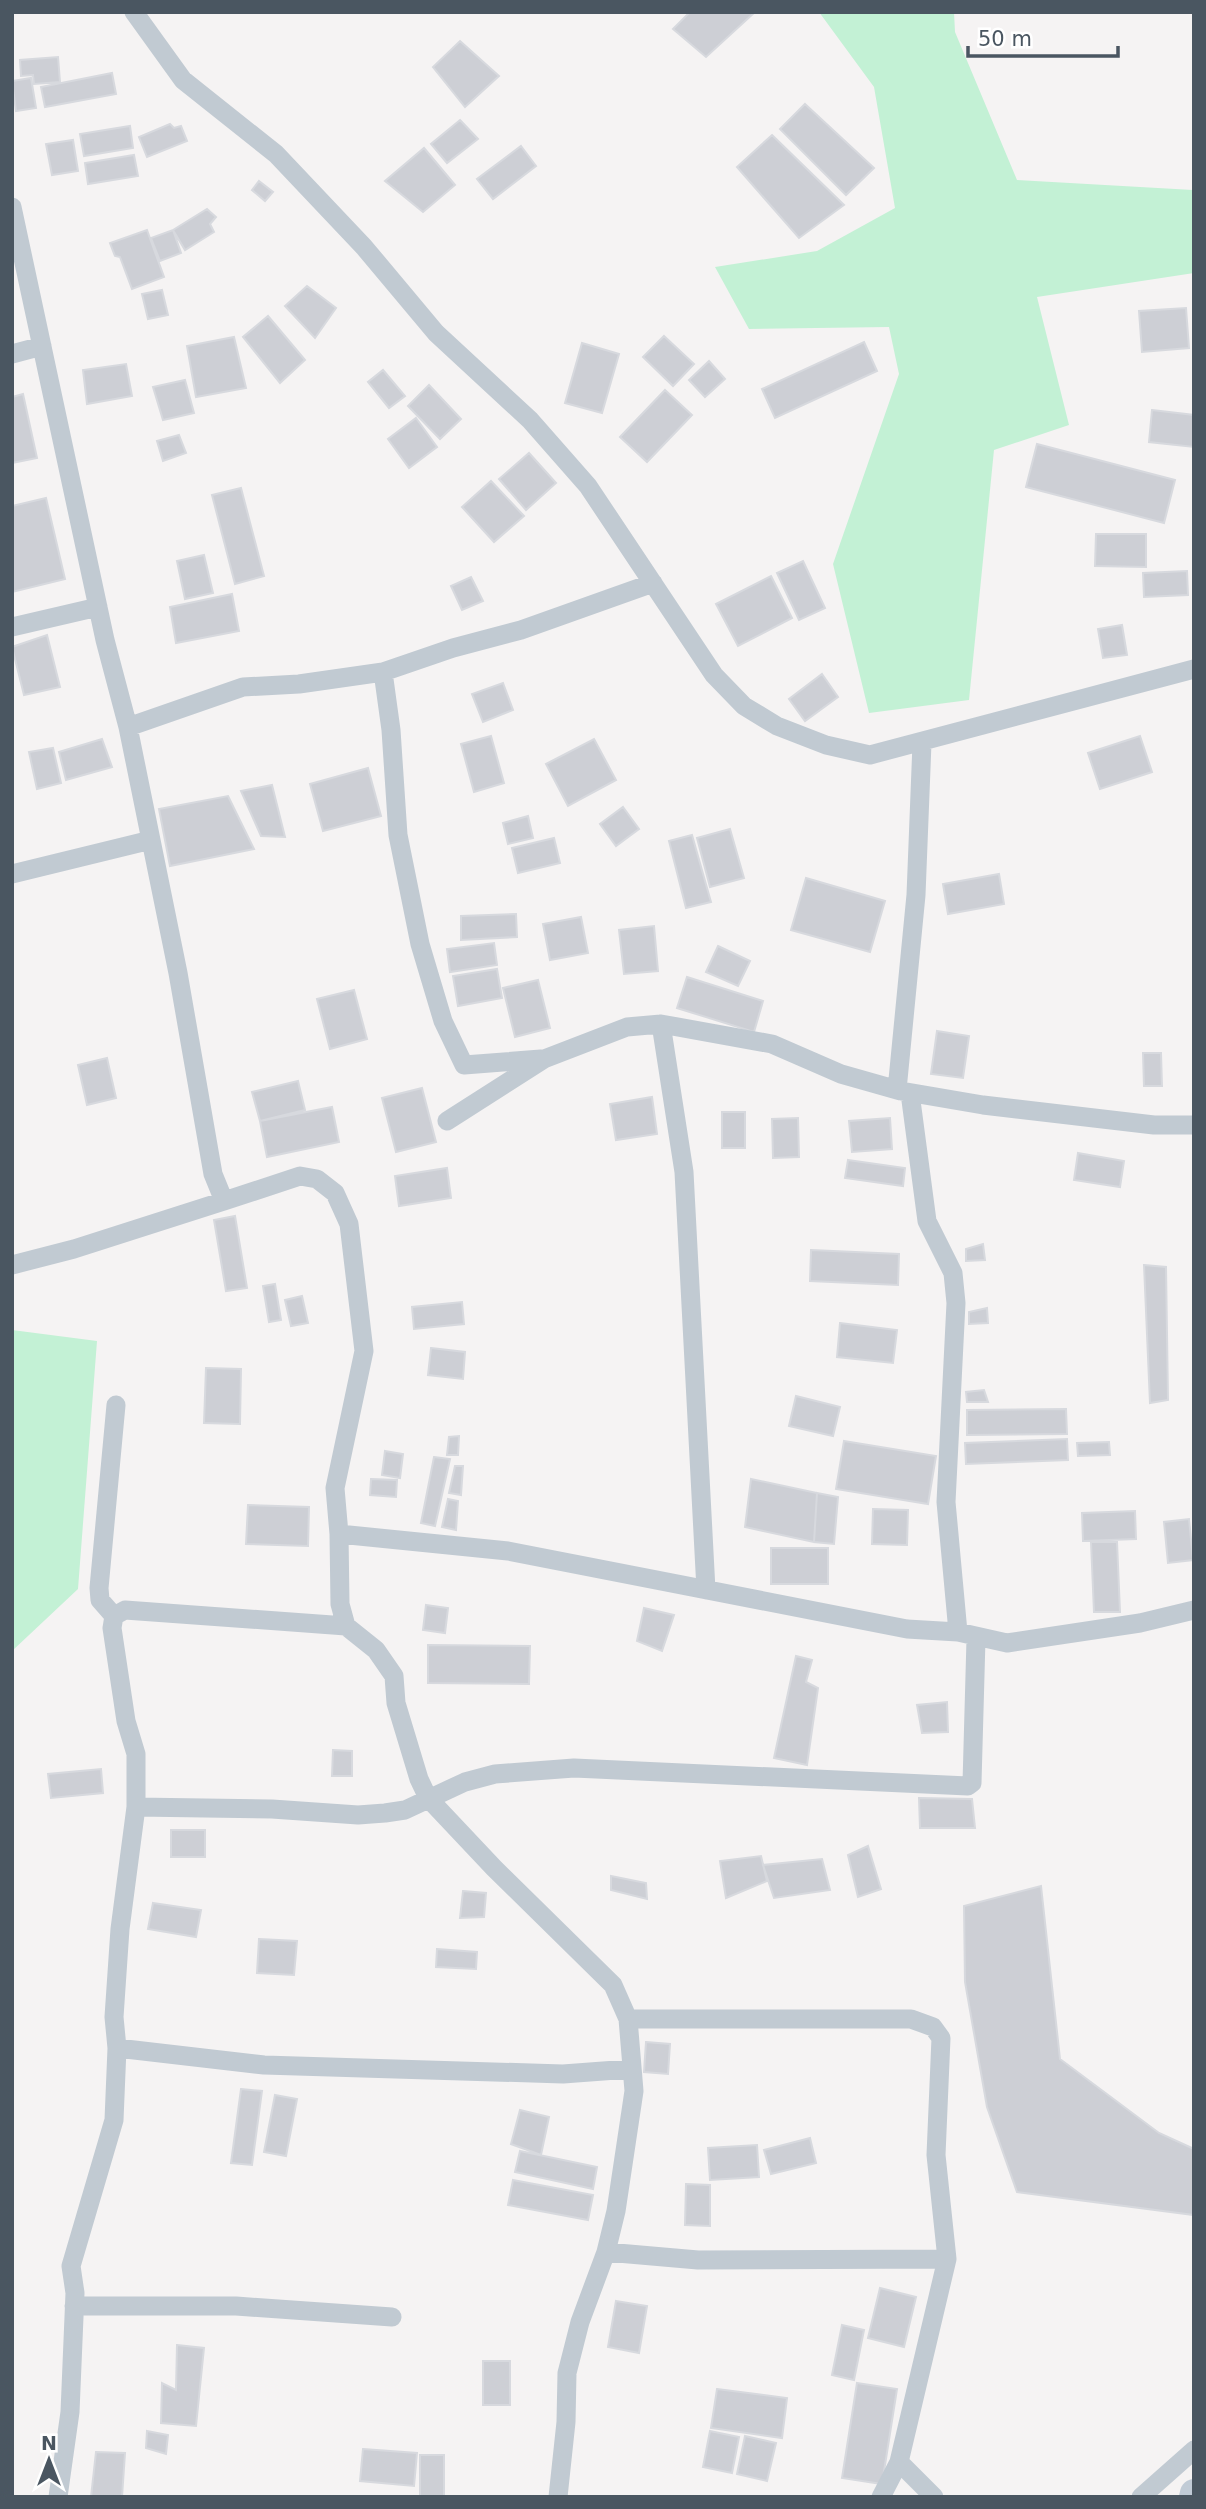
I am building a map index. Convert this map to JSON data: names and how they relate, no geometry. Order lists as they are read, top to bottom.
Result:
{
  "scale_bar": "50 m",
  "north": "top"
}
